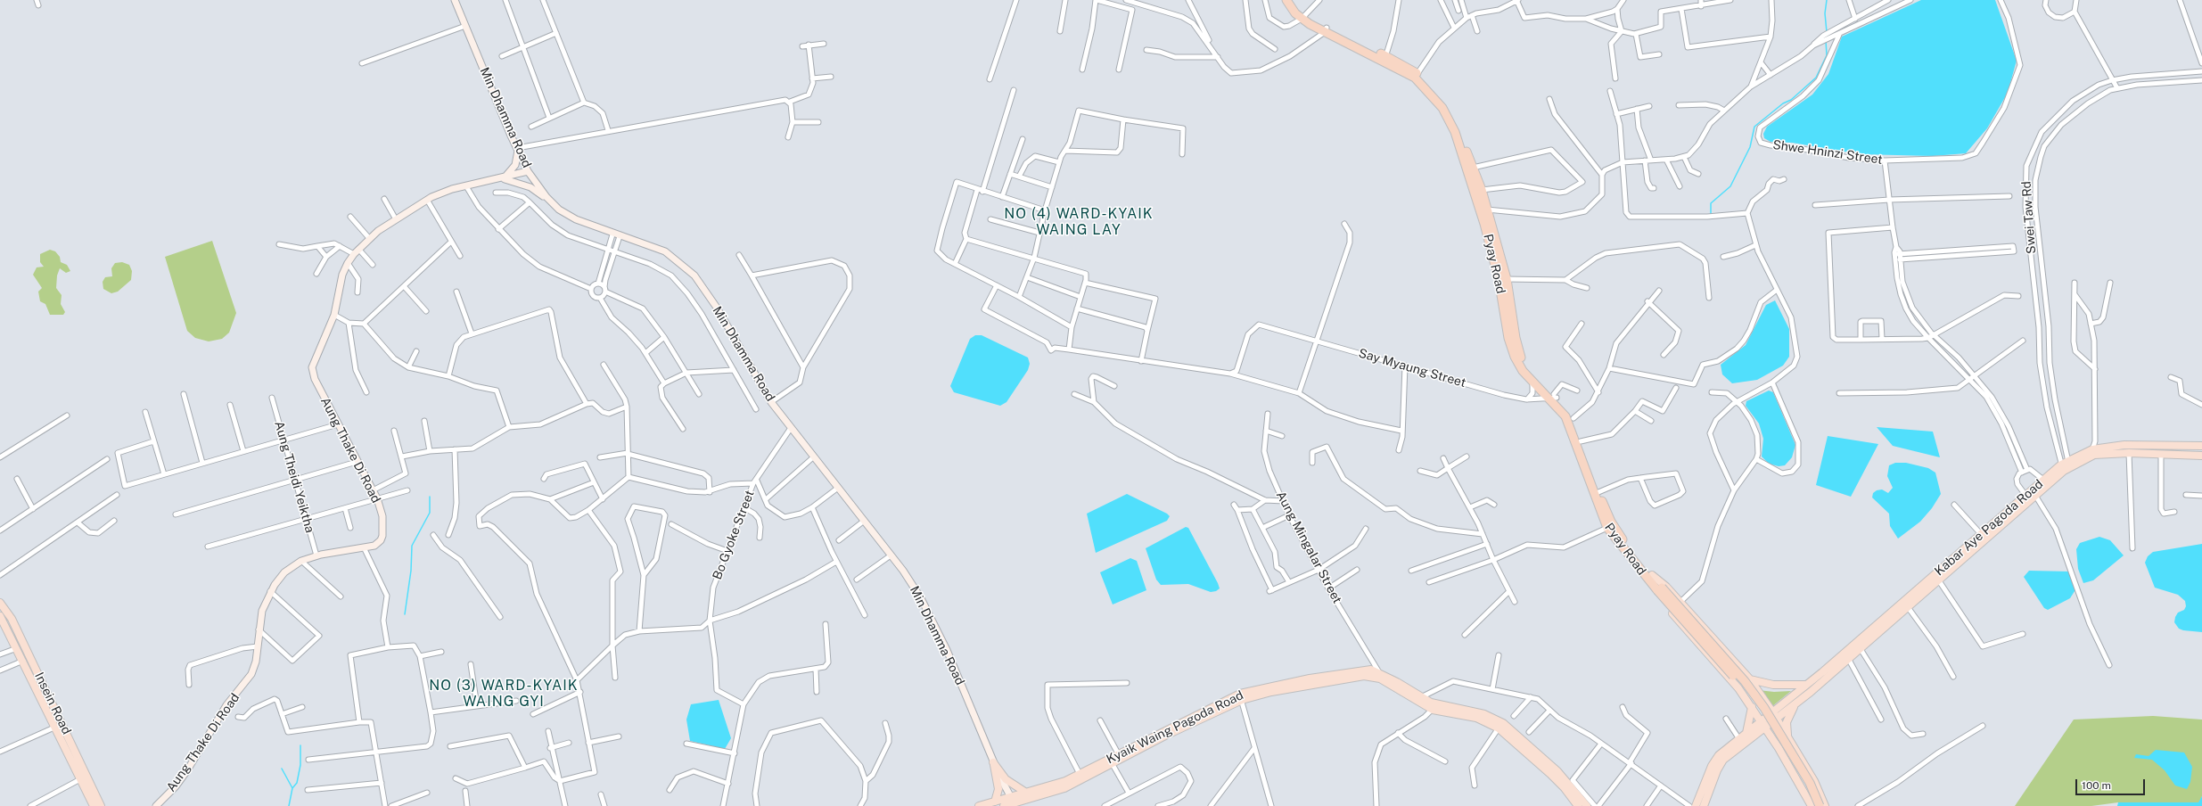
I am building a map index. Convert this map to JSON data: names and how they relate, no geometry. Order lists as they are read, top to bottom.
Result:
{
  "streets": {
    "highway": ["Pyay Road"],
    "main road": [
      "Min Dhamma Road",
      "Aung Thake Di Road",
      "Kabar Aye Pagoda Road",
      "Insein Road",
      "Kyaik Waing Pagoda Road"
    ],
    "street": [
      "Shwe Hninzi Street",
      "Swei Taw Rd",
      "Say Myaung Street",
      "Aung Theidi Yeiktha",
      "Bo Gyoke Street",
      "Aung Mingalar Street"
    ]
  },
  "crossings": [
    ["Min Dhamma Road", "Aung Thake Di Road"],
    ["Min Dhamma Road", "Bo Gyoke Street"],
    ["Min Dhamma Road", "Kyaik Waing Pagoda Road"],
    ["Swei Taw Rd", "Kabar Aye Pagoda Road"],
    ["Pyay Road", "Say Myaung Street"],
    ["Pyay Road", "Kabar Aye Pagoda Road"],
    ["Aung Thake Di Road", "Aung Theidi Yeiktha"],
    ["Aung Mingalar Street", "Kyaik Waing Pagoda Road"]
  ],
  "districts": ["NO (4) WARD-KYAIK WAING LAY", "NO (3) WARD-KYAIK WAING GYI"],
  "scale_bar": "100 m"
}
